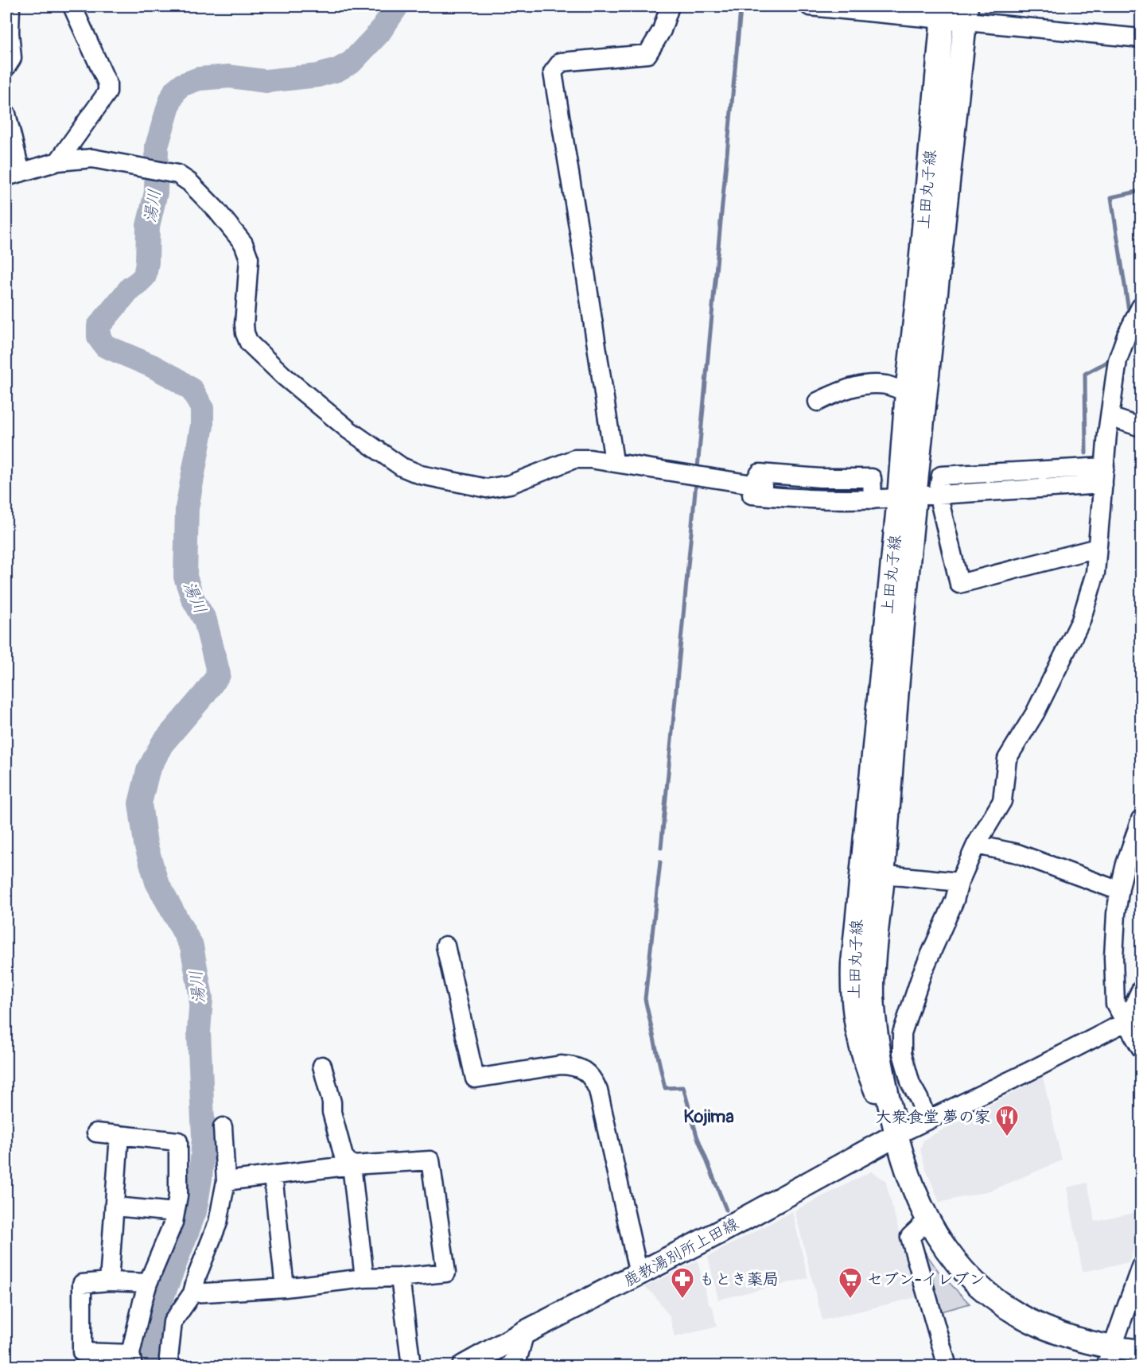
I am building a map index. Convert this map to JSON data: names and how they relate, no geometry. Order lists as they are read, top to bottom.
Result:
{
  "streets": {
    "main road": ["上田丸子線", "鹿教湯別所上田線"]
  },
  "crossings": [
    ["上田丸子線", "鹿教湯別所上田線"]
  ],
  "districts": ["Kojima"],
  "water": ["湯川"],
  "places": {
    "restaurant": ["大衆食堂 夢の家"],
    "pharmacy": ["もとき薬局"],
    "supermarket": ["セブン-イレブン"]
  }
}
